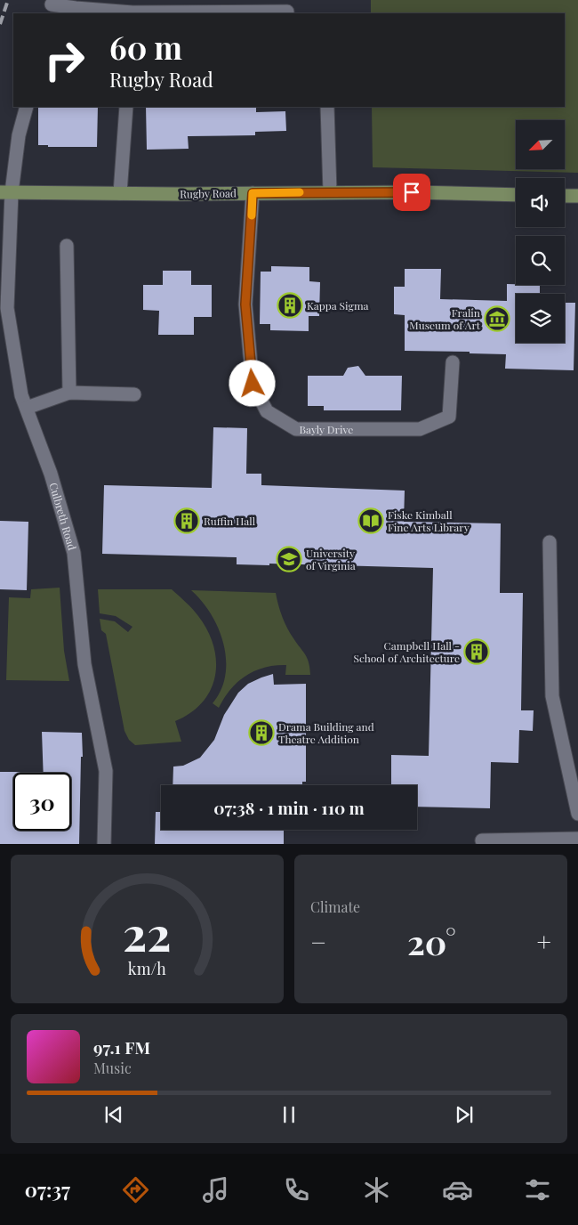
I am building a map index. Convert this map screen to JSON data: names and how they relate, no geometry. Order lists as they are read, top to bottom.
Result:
{
  "streets": {
    "main road": ["Rugby Road"],
    "street": ["Bayly Drive", "Culbreth Road"]
  },
  "crossings": [
    ["Rugby Road", "Bayly Drive"],
    ["Rugby Road", "Culbreth Road"]
  ],
  "places": {
    "building": [
      "Kappa Sigma",
      "Ruffin Hall",
      "Campbell Hall - School of Architecture",
      "Drama Building and Theatre Addition"
    ],
    "museum": ["Fralin Museum of Art"],
    "library": ["Fiske Kimball Fine Arts Library"],
    "school or university": ["University of Virginia"]
  },
  "north": "bottom left",
  "page": {
    "turn": ["60 m", "Rugby Road"],
    "limit": "30",
    "trip": "07:38 · 1 min · 110 m",
    "tile": "Climate",
    "heat": ["−", "20°", "+"],
    "song": ["97.1 FM", "Music"],
    "tabs": "07:37",
    "gauge": ["22", "km/h"]
  }
}
